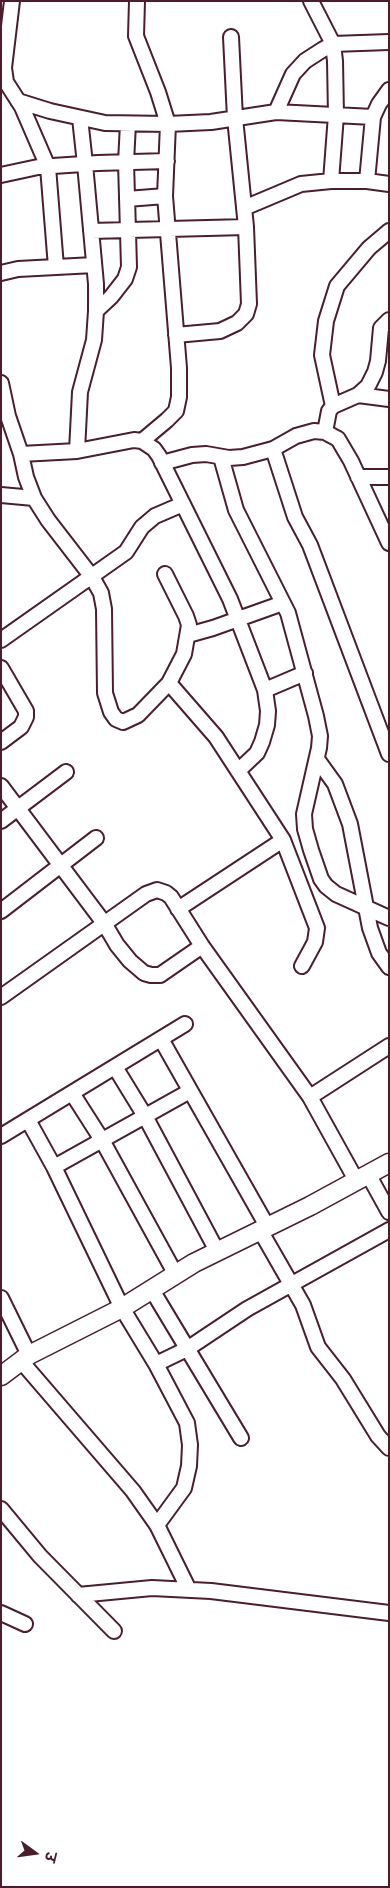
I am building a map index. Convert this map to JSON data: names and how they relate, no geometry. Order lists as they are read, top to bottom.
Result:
{
  "north": "right"
}
